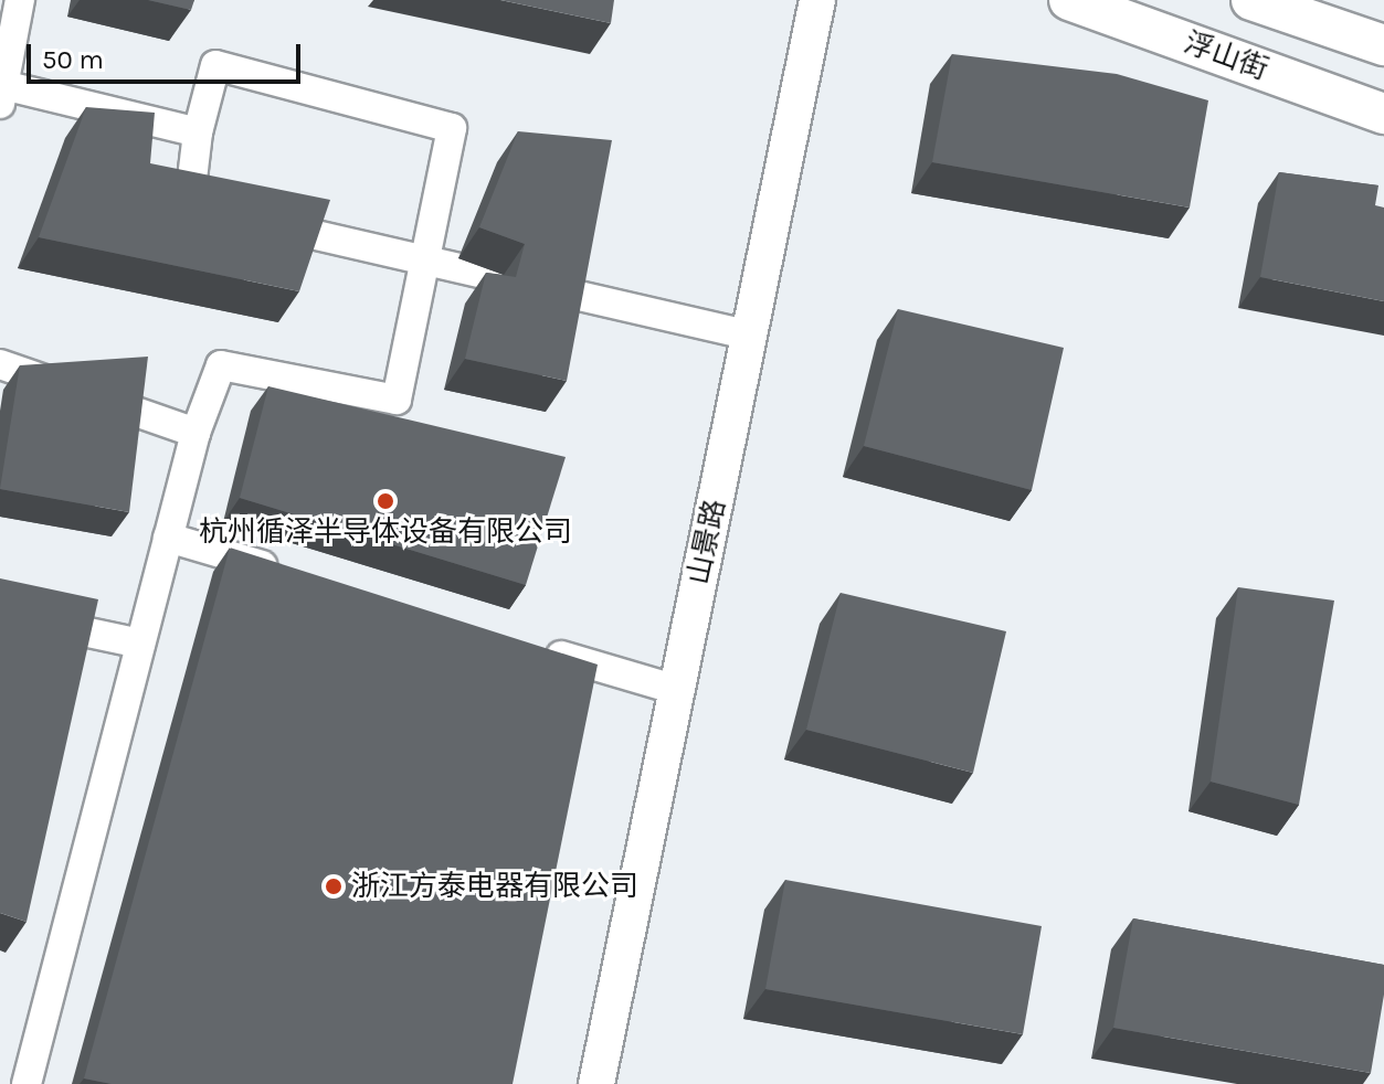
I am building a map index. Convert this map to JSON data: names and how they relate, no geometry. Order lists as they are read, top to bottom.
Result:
{
  "streets": {
    "main road": ["浮山街"],
    "street": ["山景路"]
  },
  "places": ["杭州循泽半导体设备有限公司", "浙江方泰电器有限公司"],
  "scale_bar": "50 m"
}
